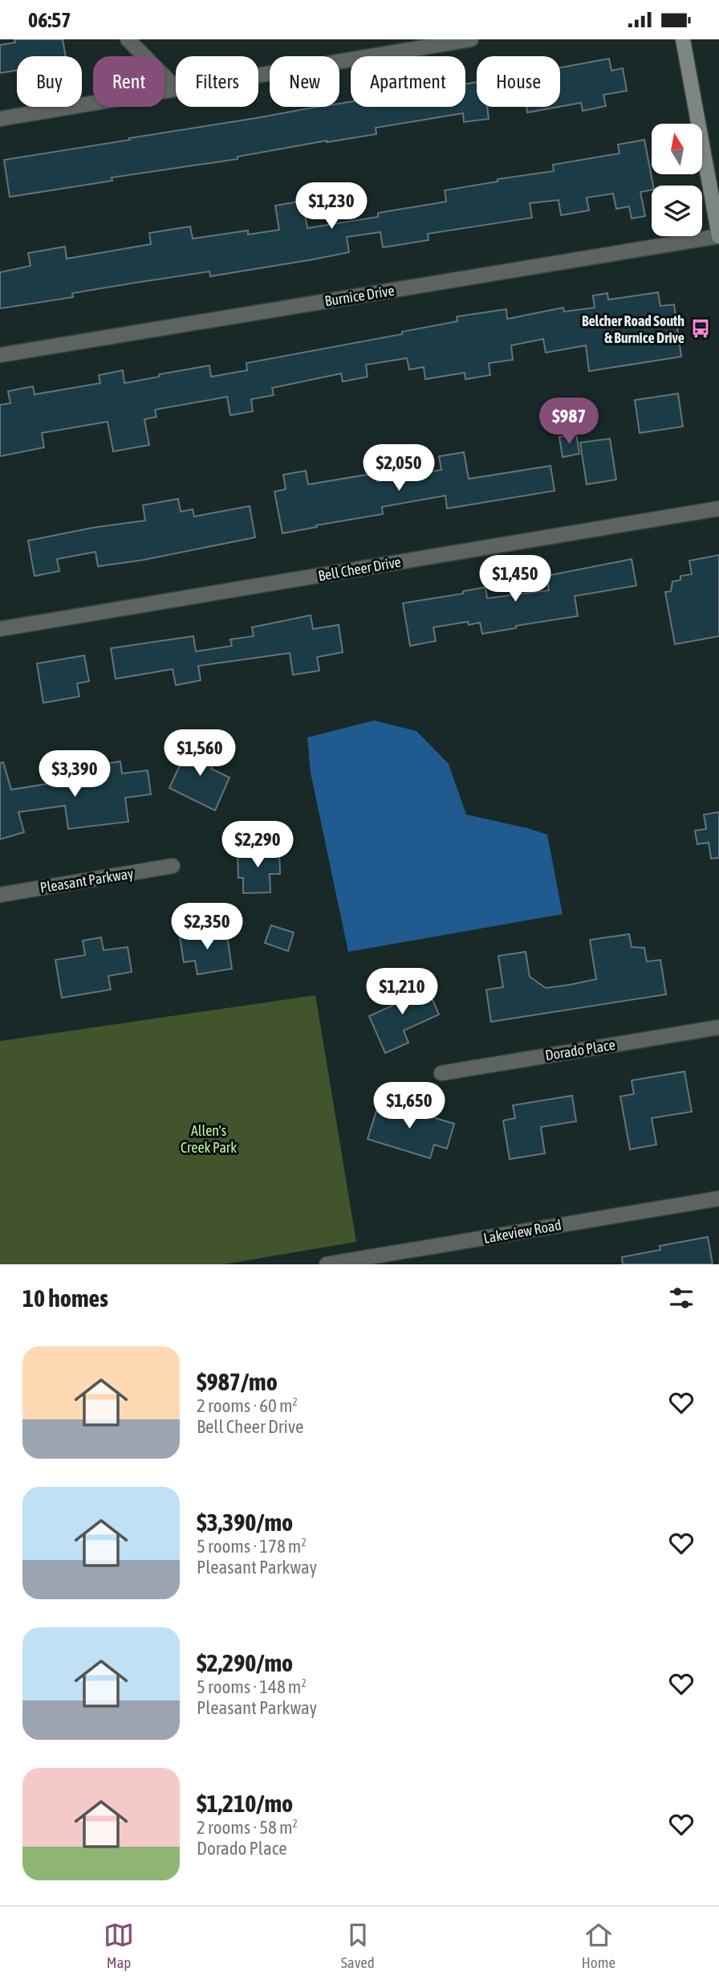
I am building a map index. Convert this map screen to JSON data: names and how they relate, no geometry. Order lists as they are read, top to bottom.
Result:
{
  "streets": {
    "street": [
      "Burnice Drive",
      "Bell Cheer Drive",
      "Pleasant Parkway",
      "Dorado Place",
      "Lakeview Road"
    ]
  },
  "parks": ["Allen's Creek Park"],
  "places": {
    "bus stop": ["Belcher Road South & Burnice Drive"]
  },
  "north": "top",
  "page": {
    "status": "06:57",
    "chip": [
      "Buy",
      "Rent",
      "Filters",
      "New",
      "Apartment",
      "House"
    ],
    "price": [
      "$1,230",
      "$987",
      "$2,050",
      "$1,450",
      "$1,560",
      "$3,390",
      "$2,290",
      "$2,350",
      "$1,210",
      "$1,650"
    ],
    "heading": "10 homes",
    "list": [
      {
        "name": "$987/mo",
        "note": "2 rooms · 60 m² · Bell Cheer Drive"
      },
      {
        "name": "$3,390/mo",
        "note": "5 rooms · 178 m² · Pleasant Parkway"
      },
      {
        "name": "$2,290/mo",
        "note": "5 rooms · 148 m² · Pleasant Parkway"
      },
      {
        "name": "$1,210/mo",
        "note": "2 rooms · 58 m² · Dorado Place"
      }
    ],
    "tabs": ["Map", "Saved", "Home"]
  }
}
